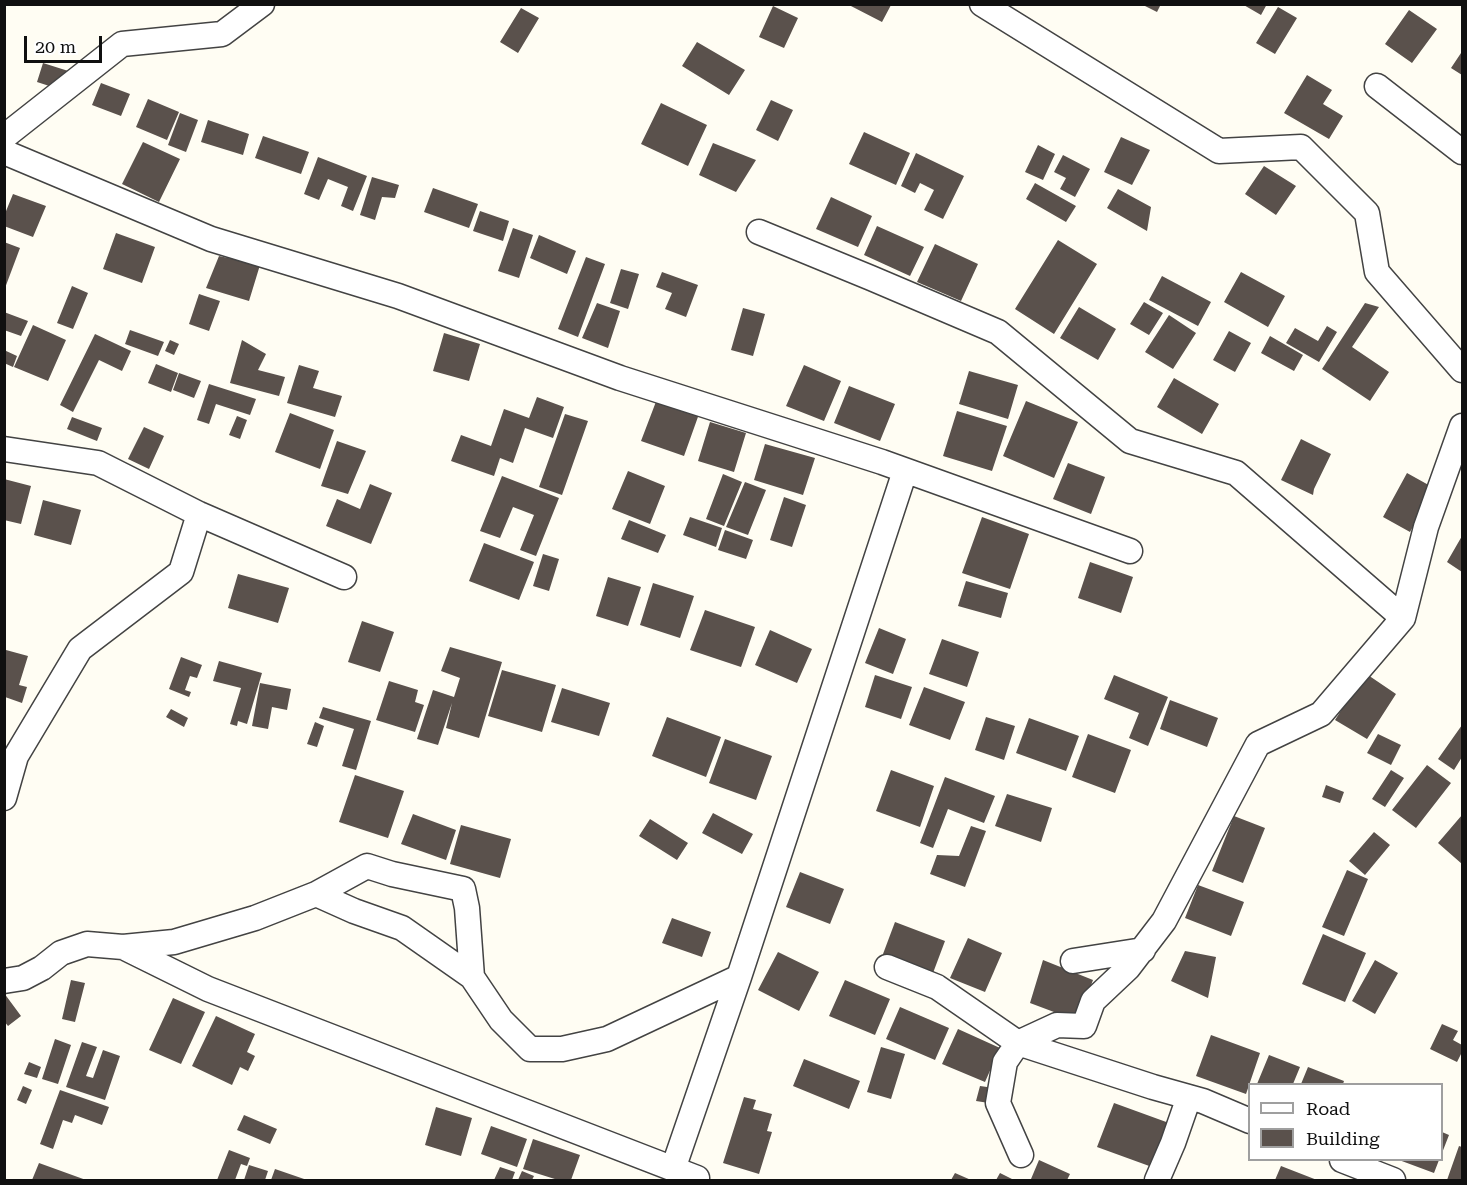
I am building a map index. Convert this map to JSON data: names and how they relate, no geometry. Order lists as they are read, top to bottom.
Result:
{
  "legend": ["Road", "Building"],
  "scale_bar": "20 m"
}
